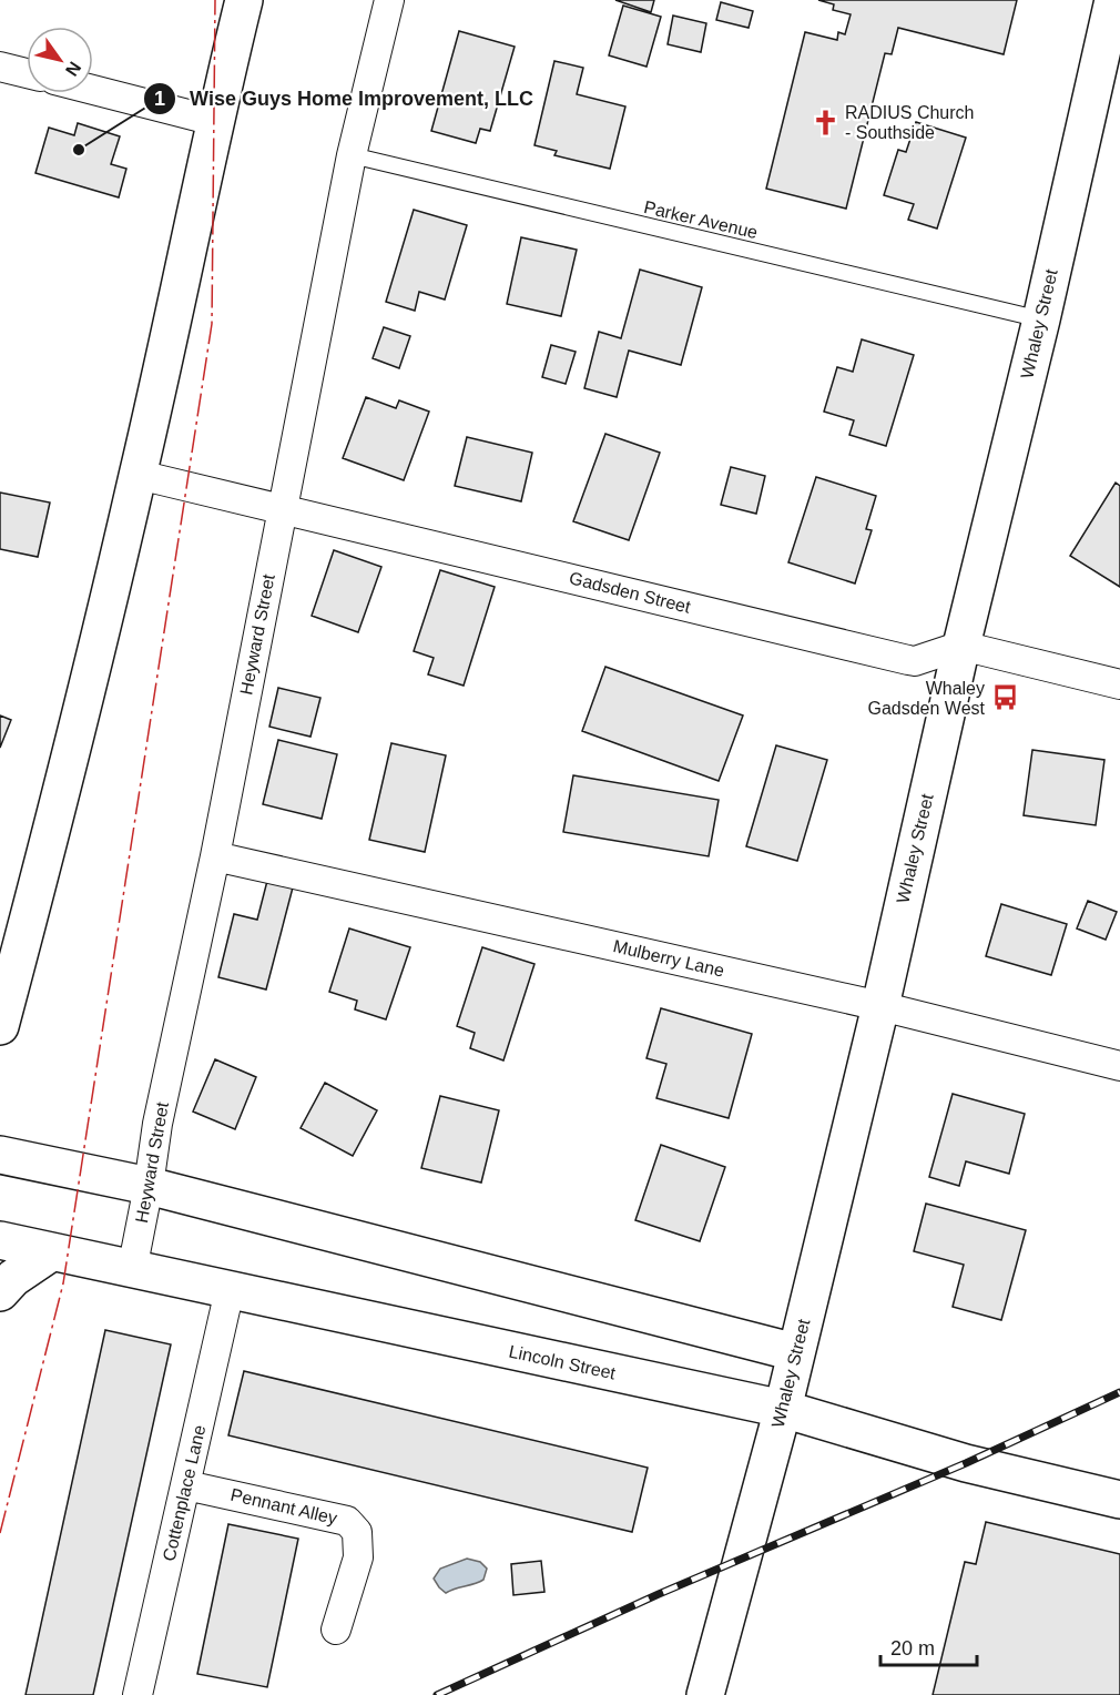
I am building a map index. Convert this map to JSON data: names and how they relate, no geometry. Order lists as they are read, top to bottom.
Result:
{
  "streets": {
    "street": [
      "Whaley Street",
      "Gadsden Street",
      "Heyward Street",
      "Mulberry Lane",
      "Lincoln Street",
      "Cottenplace Lane",
      "Pennant Alley"
    ],
    "lane": ["Parker Avenue"]
  },
  "crossings": [
    ["Parker Avenue", "Whaley Street"],
    ["Parker Avenue", "Heyward Street"],
    ["Whaley Street", "Gadsden Street"],
    ["Whaley Street", "Mulberry Lane"],
    ["Whaley Street", "Lincoln Street"],
    ["Gadsden Street", "Heyward Street"],
    ["Heyward Street", "Mulberry Lane"],
    ["Heyward Street", "Lincoln Street"],
    ["Lincoln Street", "Cottenplace Lane"],
    ["Cottenplace Lane", "Pennant Alley"]
  ],
  "places": {
    "church": ["RADIUS Church - Southside"],
    "other": ["Wise Guys Home Improvement, LLC"],
    "bus stop": ["Whaley Gadsden West"]
  },
  "scale_bar": "20 m",
  "north": "bottom right"
}
